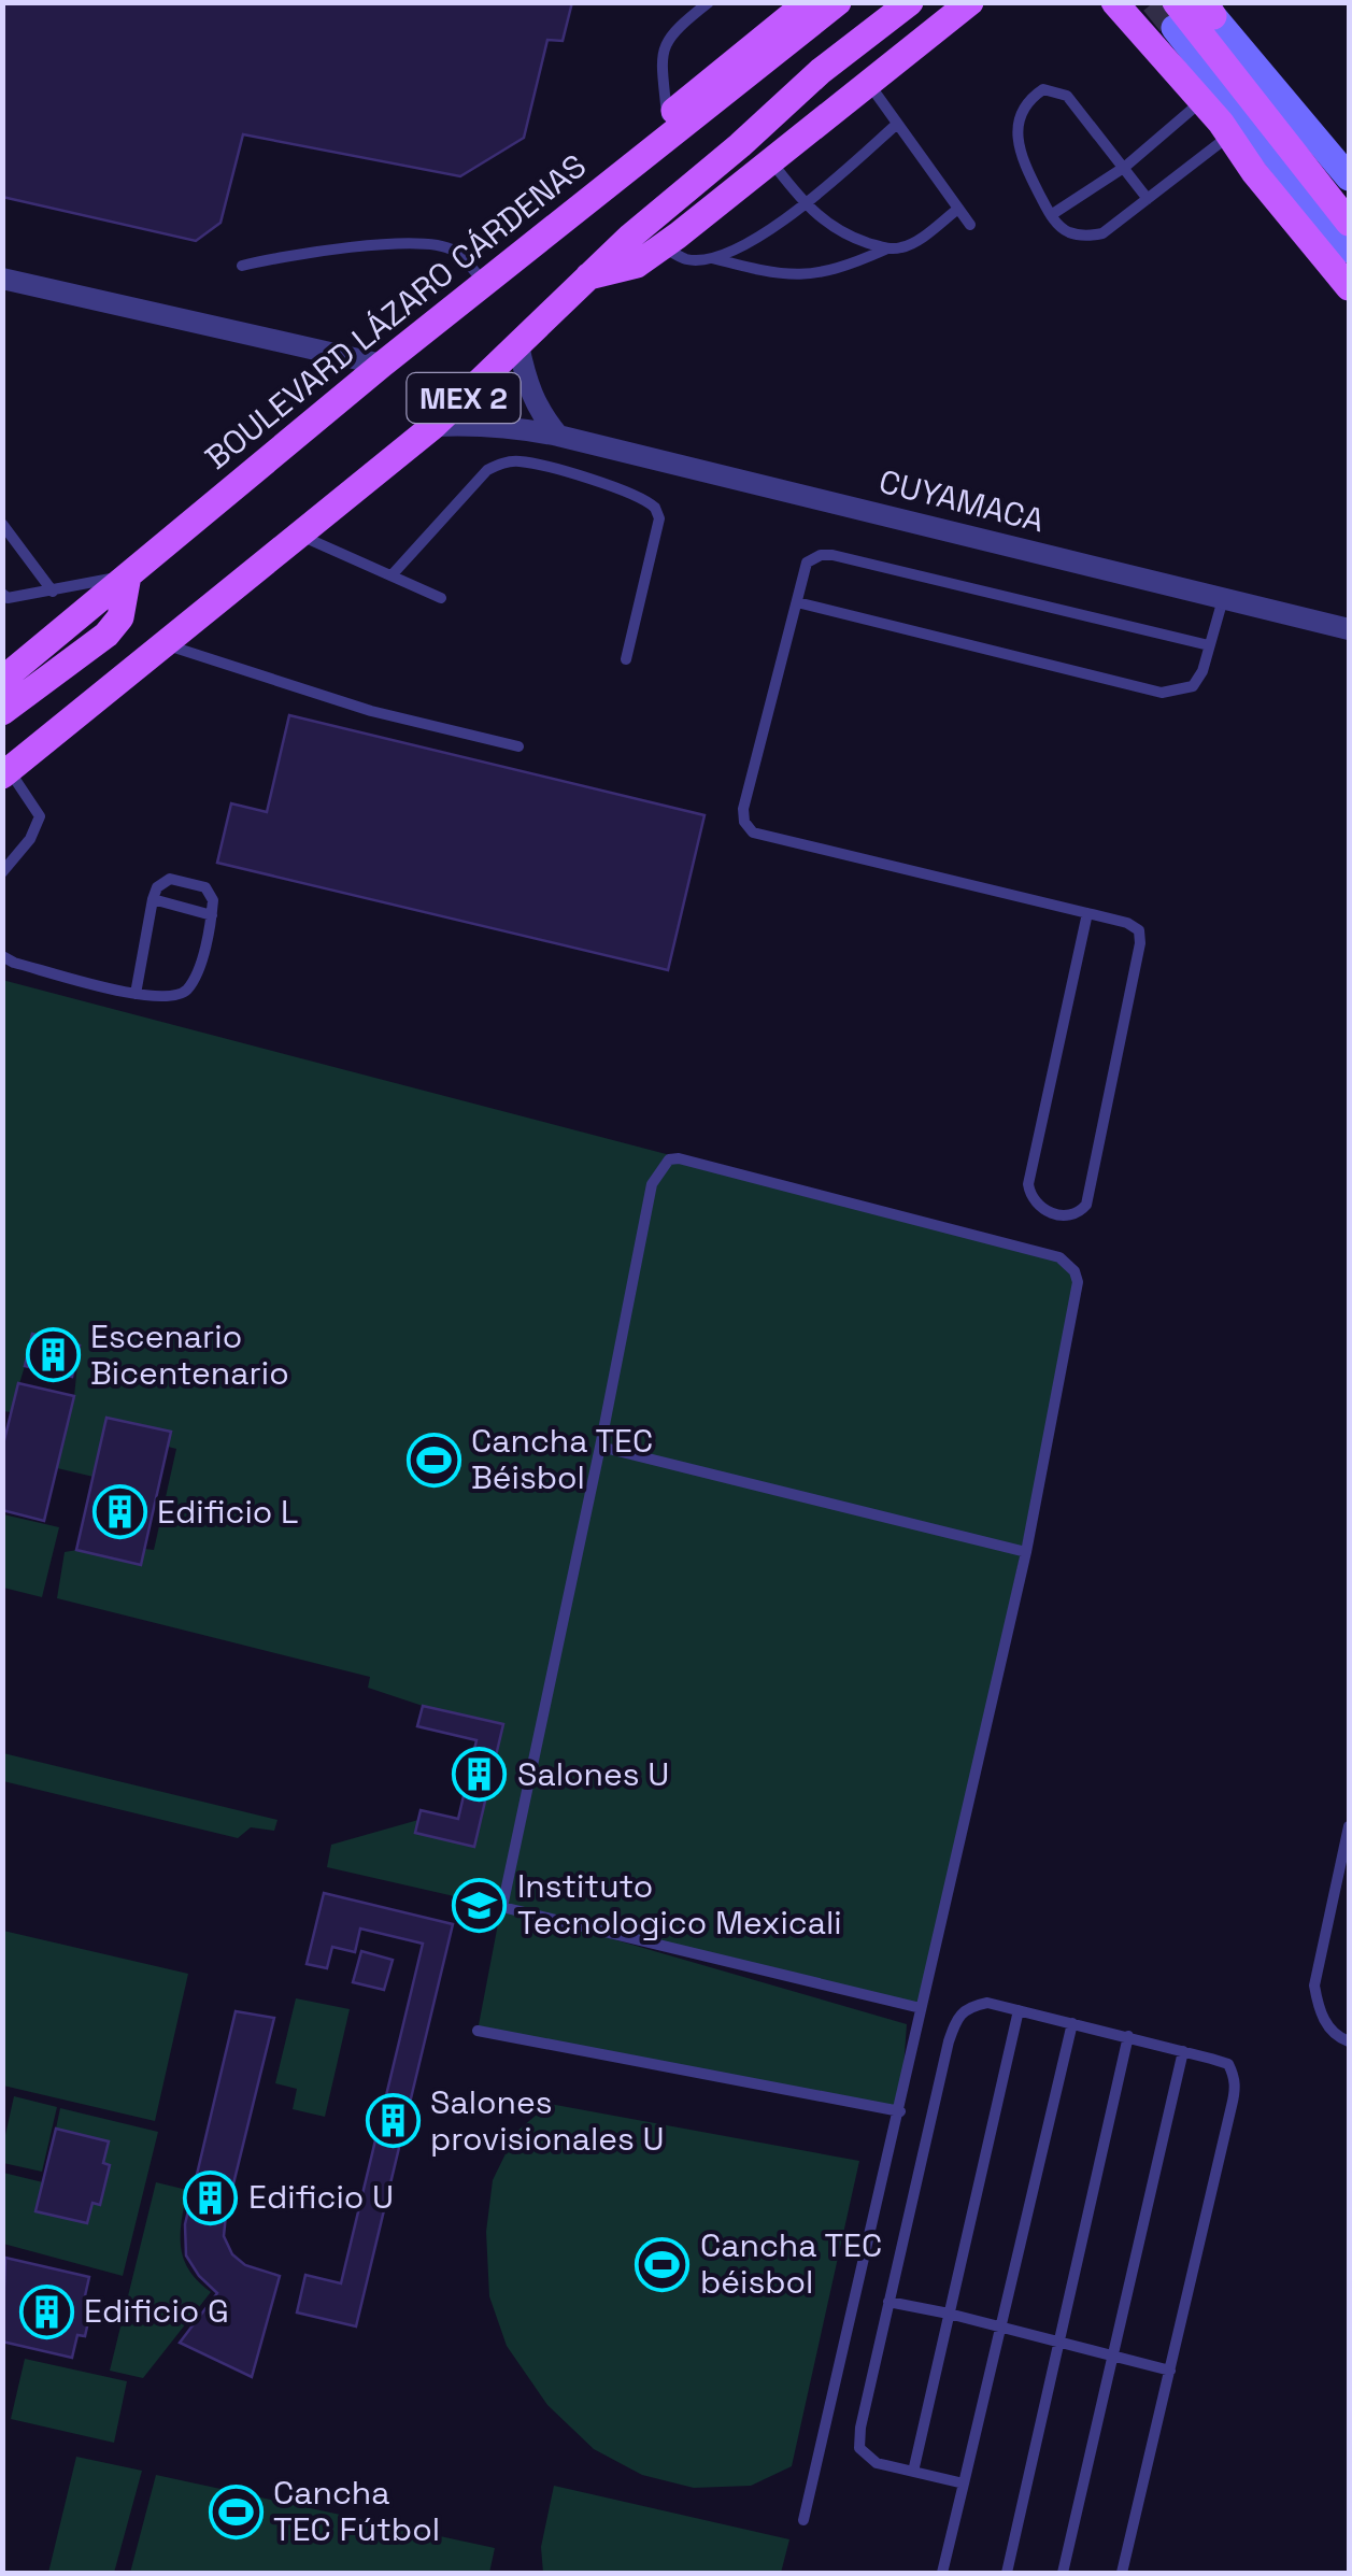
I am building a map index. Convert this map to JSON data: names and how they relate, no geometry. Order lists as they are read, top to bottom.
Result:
{
  "streets": {
    "main road": ["BOULEVARD LÁZARO CÁRDENAS", "MEX 2"],
    "street": ["CUYAMACA"]
  },
  "crossings": [
    ["MEX 2", "CUYAMACA"]
  ],
  "places": {
    "building": [
      "Escenario Bicentenario",
      "Edificio L",
      "Salones U",
      "Salones provisionales U",
      "Edificio U",
      "Edificio G"
    ],
    "sports": ["Cancha TEC Béisbol", "Cancha TEC béisbol", "Cancha TEC Fútbol"],
    "school or university": ["Instituto Tecnologico Mexicali"]
  }
}
